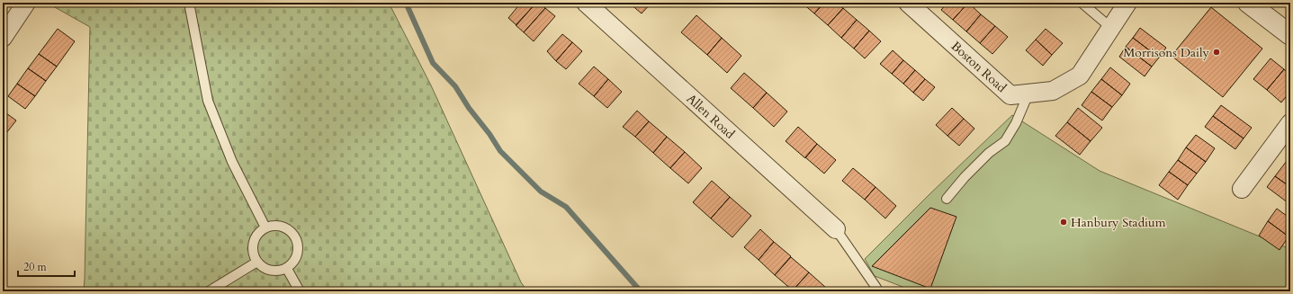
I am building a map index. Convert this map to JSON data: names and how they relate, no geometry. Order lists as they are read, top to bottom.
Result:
{
  "streets": {
    "street": ["Boston Road", "Allen Road"]
  },
  "places": ["Morrisons Daily", "Hanbury Stadium"],
  "scale_bar": "20 m"
}
